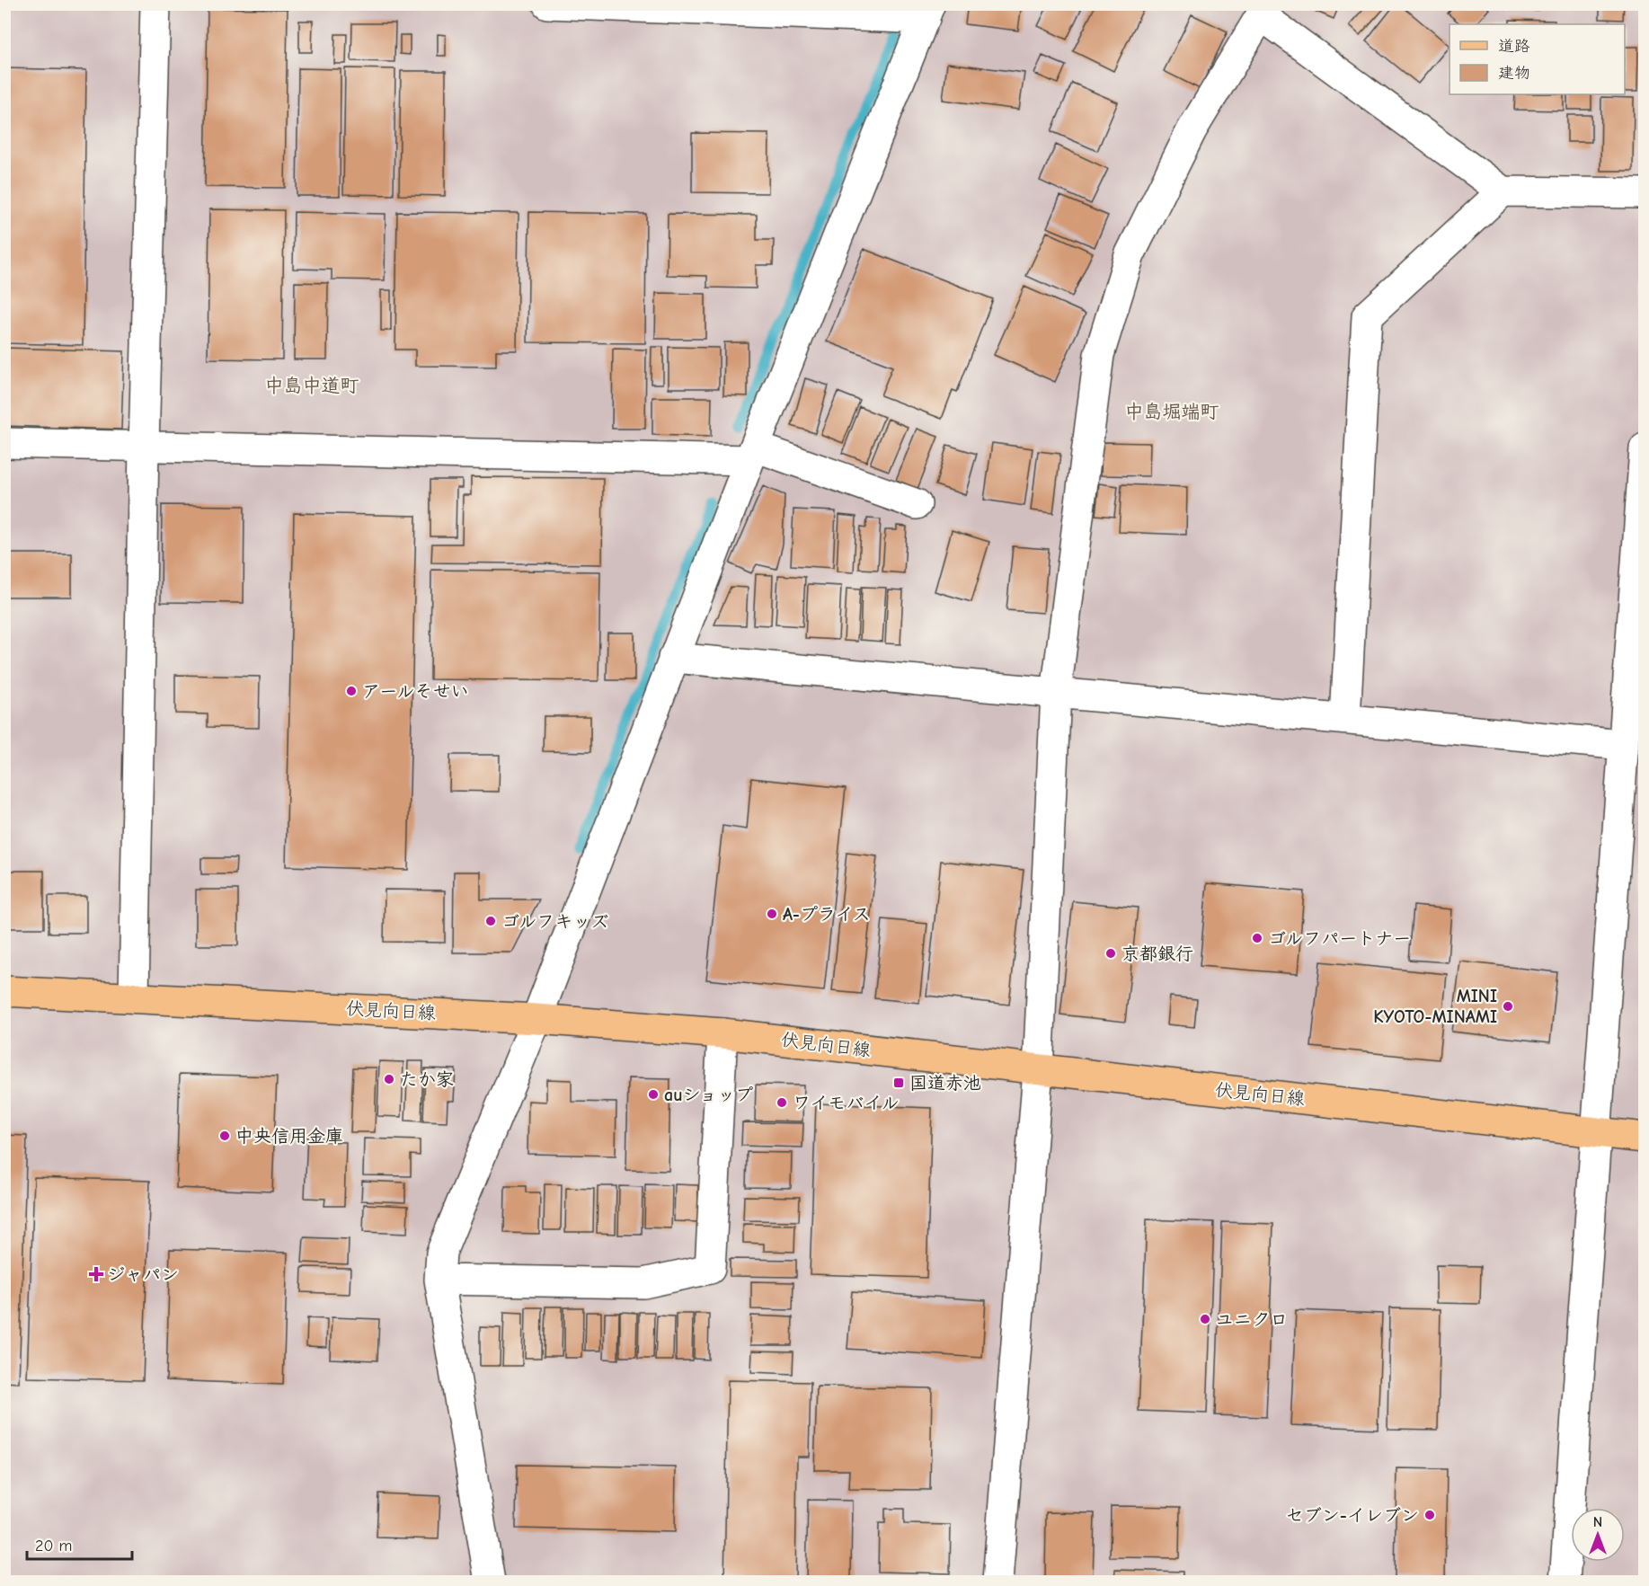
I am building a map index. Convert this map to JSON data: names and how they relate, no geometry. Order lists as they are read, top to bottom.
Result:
{
  "streets": {
    "main road": ["伏見向日線"]
  },
  "districts": ["中島中道町", "中島堀端町"],
  "places": {
    "other": [
      "アールそせい",
      "A-プライス",
      "ゴルフキッズ",
      "ゴルフパートナー",
      "京都銀行",
      "MINI KYOTO-MINAMI",
      "たか家",
      "auショップ",
      "ワイモバイル",
      "中央信用金庫",
      "ユニクロ",
      "セブン-イレブン"
    ],
    "transit": ["国道赤池"],
    "health": ["ジャパン"]
  },
  "legend": ["道路", "建物"],
  "scale_bar": "20 m",
  "north": "top"
}
